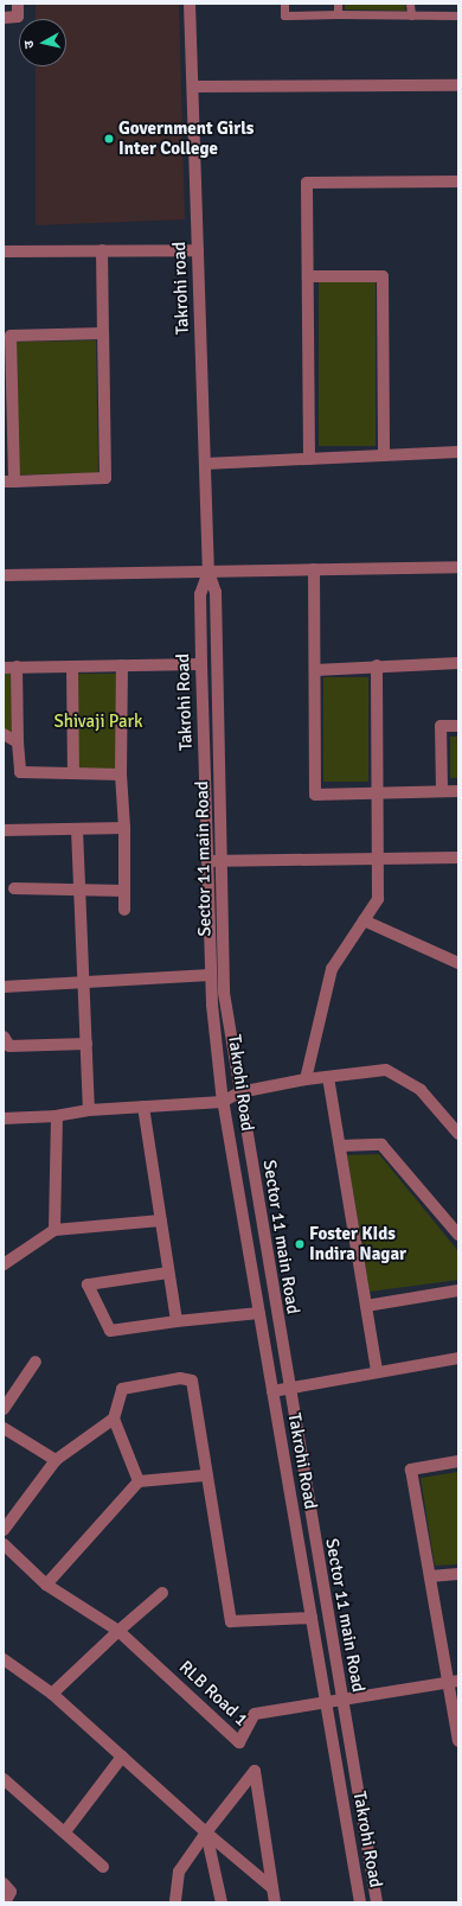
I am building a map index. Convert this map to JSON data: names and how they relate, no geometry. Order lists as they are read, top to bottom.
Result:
{
  "streets": {
    "street": [
      "Takrohi road",
      "Takrohi Road",
      "Sector 11 main Road",
      "RLB Road 1"
    ]
  },
  "crossings": [
    ["Takrohi road", "Takrohi Road"],
    ["Takrohi road", "Sector 11 main Road"],
    ["Takrohi Road", "Sector 11 main Road"],
    ["Takrohi Road", "RLB Road 1"],
    ["Sector 11 main Road", "RLB Road 1"]
  ],
  "parks": ["Shivaji Park"],
  "places": ["Government Girls Inter College", "Foster KIds Indira Nagar"],
  "north": "left"
}
